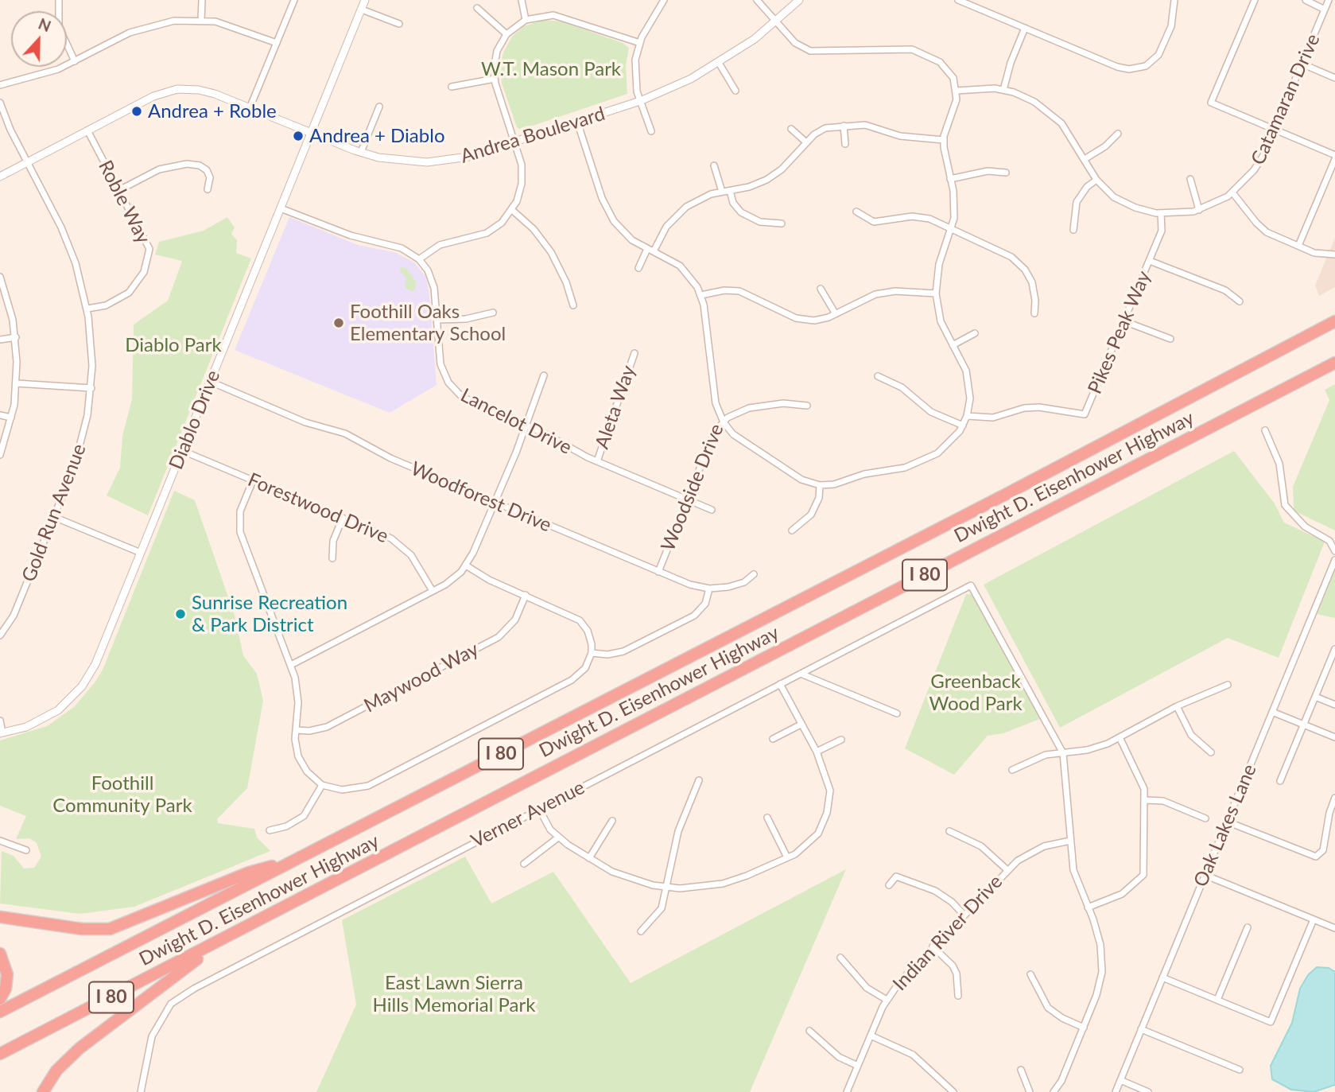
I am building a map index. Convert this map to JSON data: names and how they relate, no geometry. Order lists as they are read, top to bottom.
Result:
{
  "streets": {
    "highway": ["Dwight D. Eisenhower Highway", "I 80"],
    "street": [
      "Catamaran Drive",
      "Andrea Boulevard",
      "Roble Way",
      "Pikes Peak Way",
      "Aleta Way",
      "Diablo Drive",
      "Lancelot Drive",
      "Woodside Drive",
      "Woodforest Drive",
      "Forestwood Drive",
      "Gold Run Avenue",
      "Maywood Way",
      "Verner Avenue",
      "Oak Lakes Lane",
      "Indian River Drive"
    ]
  },
  "crossings": [
    ["Catamaran Drive", "Pikes Peak Way"],
    ["Andrea Boulevard", "Roble Way"],
    ["Andrea Boulevard", "Diablo Drive"],
    ["Andrea Boulevard", "Woodside Drive"],
    ["Andrea Boulevard", "Gold Run Avenue"],
    ["Roble Way", "Gold Run Avenue"],
    ["Aleta Way", "Lancelot Drive"],
    ["Diablo Drive", "Woodforest Drive"],
    ["Diablo Drive", "Forestwood Drive"],
    ["Lancelot Drive", "Woodside Drive"],
    ["Woodside Drive", "Woodforest Drive"]
  ],
  "parks": [
    "W.T. Mason Park",
    "Diablo Park",
    "Greenback Wood Park",
    "Foothill Community Park",
    "East Lawn Sierra Hills Memorial Park"
  ],
  "places": [
    "Andrea + Roble",
    "Andrea + Diablo",
    "Foothill Oaks Elementary School",
    "Sunrise Recreation & Park District"
  ],
  "north": "top"
}
